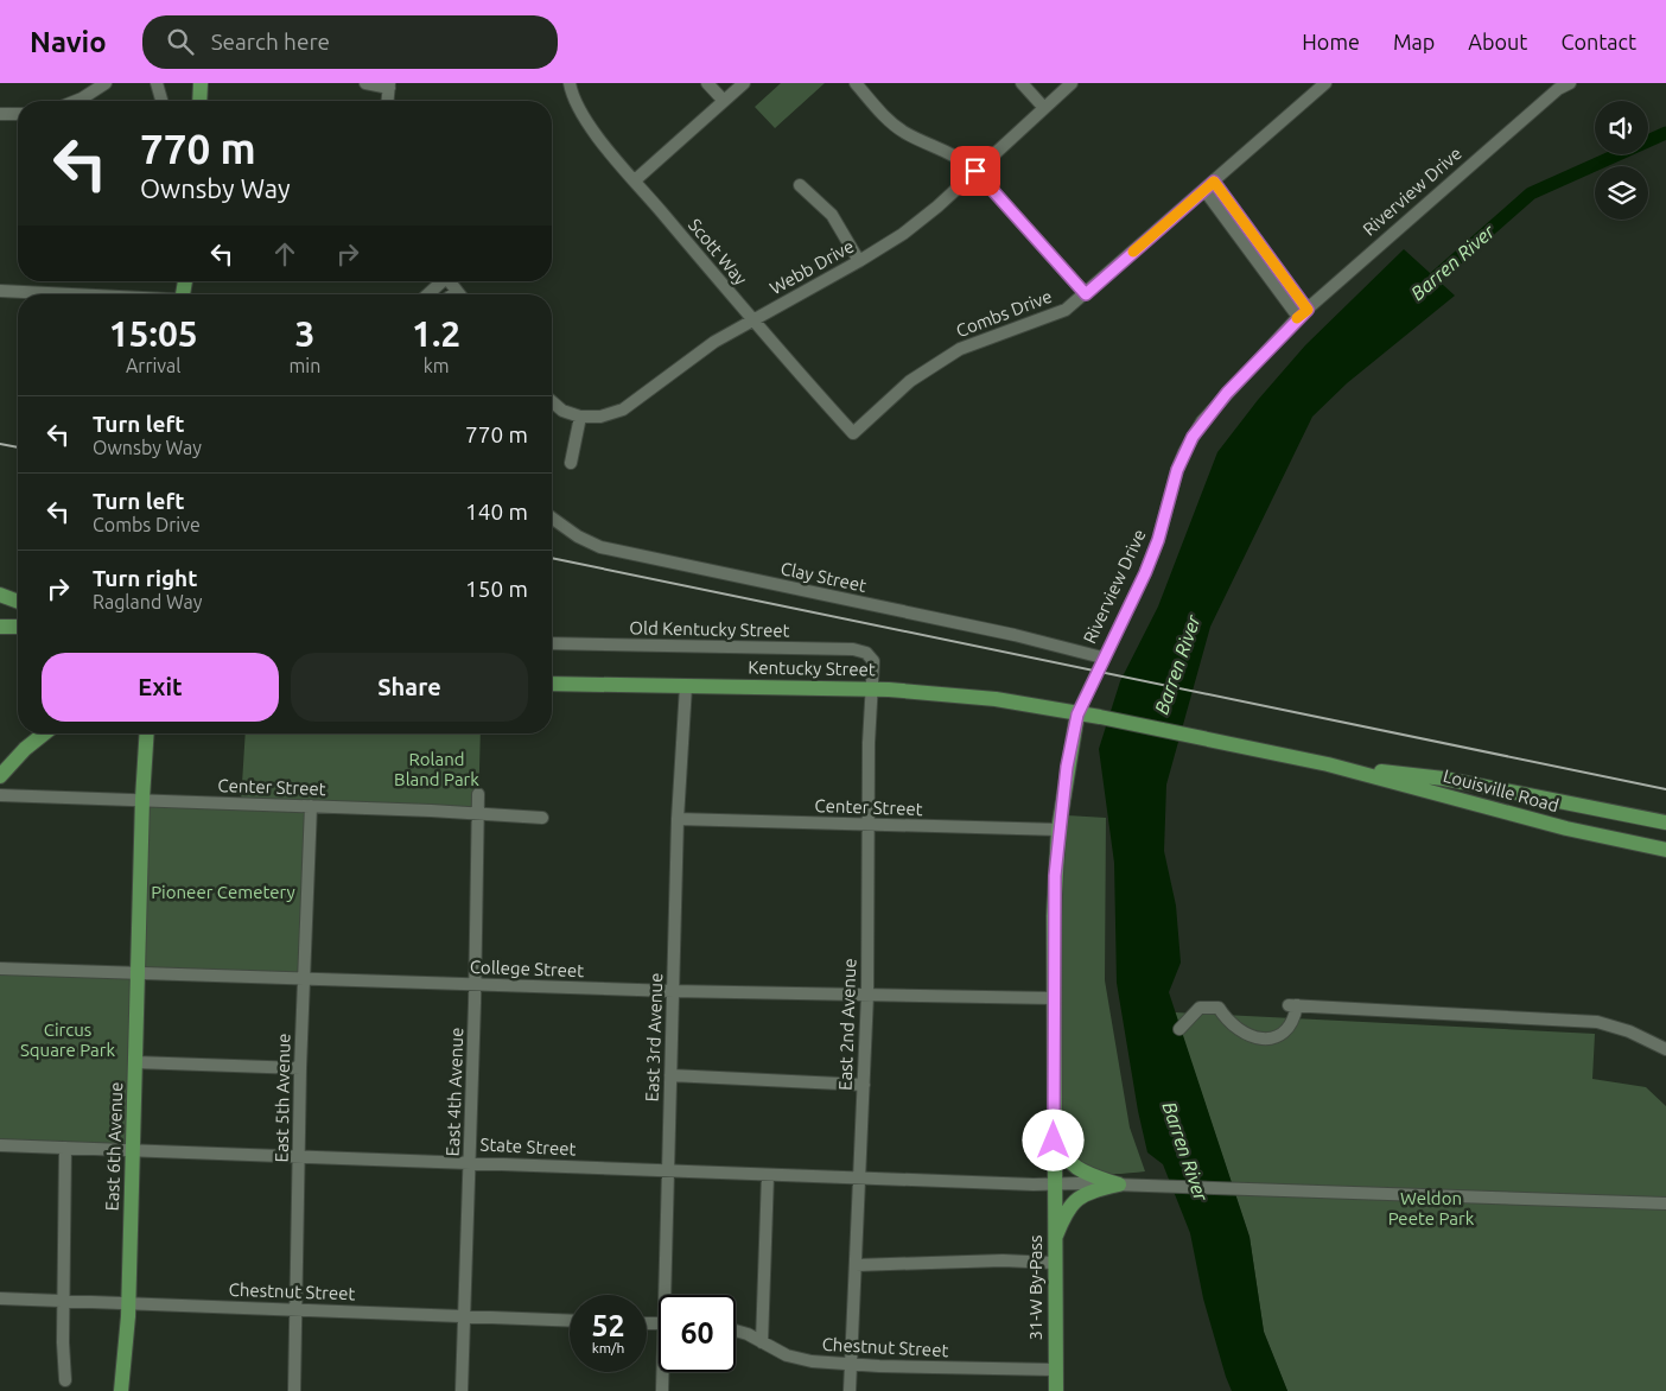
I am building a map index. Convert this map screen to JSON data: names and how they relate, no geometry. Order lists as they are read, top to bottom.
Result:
{
  "streets": {
    "main road": [
      "Riverview Drive",
      "Kentucky Street",
      "Louisville Road",
      "East 6th Avenue",
      "31-W By-Pass"
    ],
    "street": [
      "Scott Way",
      "Webb Drive",
      "Combs Drive",
      "Clay Street",
      "Old Kentucky Street",
      "Center Street",
      "College Street",
      "East 2nd Avenue",
      "East 3rd Avenue",
      "East 4th Avenue",
      "East 5th Avenue",
      "State Street",
      "Chestnut Street"
    ]
  },
  "crossings": [
    ["Riverview Drive", "Clay Street"],
    ["Riverview Drive", "Kentucky Street"],
    ["Riverview Drive", "Center Street"],
    ["Riverview Drive", "Louisville Road"],
    ["Riverview Drive", "College Street"],
    ["Riverview Drive", "State Street"],
    ["Riverview Drive", "31-W By-Pass"],
    ["Scott Way", "Webb Drive"],
    ["Scott Way", "Combs Drive"],
    ["Old Kentucky Street", "East 2nd Avenue"],
    ["Kentucky Street", "Louisville Road"],
    ["Kentucky Street", "East 2nd Avenue"],
    ["Kentucky Street", "East 3rd Avenue"],
    ["Center Street", "East 2nd Avenue"],
    ["Center Street", "East 3rd Avenue"],
    ["Center Street", "East 4th Avenue"],
    ["Center Street", "East 5th Avenue"],
    ["Center Street", "East 6th Avenue"],
    ["College Street", "East 2nd Avenue"],
    ["College Street", "East 3rd Avenue"],
    ["College Street", "East 4th Avenue"],
    ["College Street", "East 5th Avenue"],
    ["College Street", "East 6th Avenue"],
    ["East 2nd Avenue", "State Street"],
    ["East 2nd Avenue", "Chestnut Street"],
    ["East 3rd Avenue", "State Street"],
    ["East 4th Avenue", "State Street"],
    ["East 4th Avenue", "Chestnut Street"],
    ["East 5th Avenue", "State Street"],
    ["East 5th Avenue", "Chestnut Street"],
    ["East 6th Avenue", "State Street"],
    ["East 6th Avenue", "Chestnut Street"],
    ["State Street", "31-W By-Pass"],
    ["31-W By-Pass", "Chestnut Street"]
  ],
  "water": ["Barren River"],
  "parks": [
    "Roland Bland Park",
    "Pioneer Cemetery",
    "Circus Square Park",
    "Weldon Peete Park"
  ],
  "page": {
    "header": "Navio",
    "search": "Search here",
    "nav": [
      "Home",
      "Map",
      "About",
      "Contact"
    ],
    "turn": ["770 m", "Ownsby Way"],
    "eta": [
      "15:05",
      "Arrival",
      "3",
      "min",
      "1.2",
      "km"
    ],
    "list": [
      {
        "name": "Turn left",
        "note": "Ownsby Way",
        "value": "770 m"
      },
      {
        "name": "Turn left",
        "note": "Combs Drive",
        "value": "140 m"
      },
      {
        "name": "Turn right",
        "note": "Ragland Way",
        "value": "150 m"
      }
    ],
    "buttons": ["Exit", "Share"],
    "speed": "52 km/h",
    "limit": "60"
  }
}
